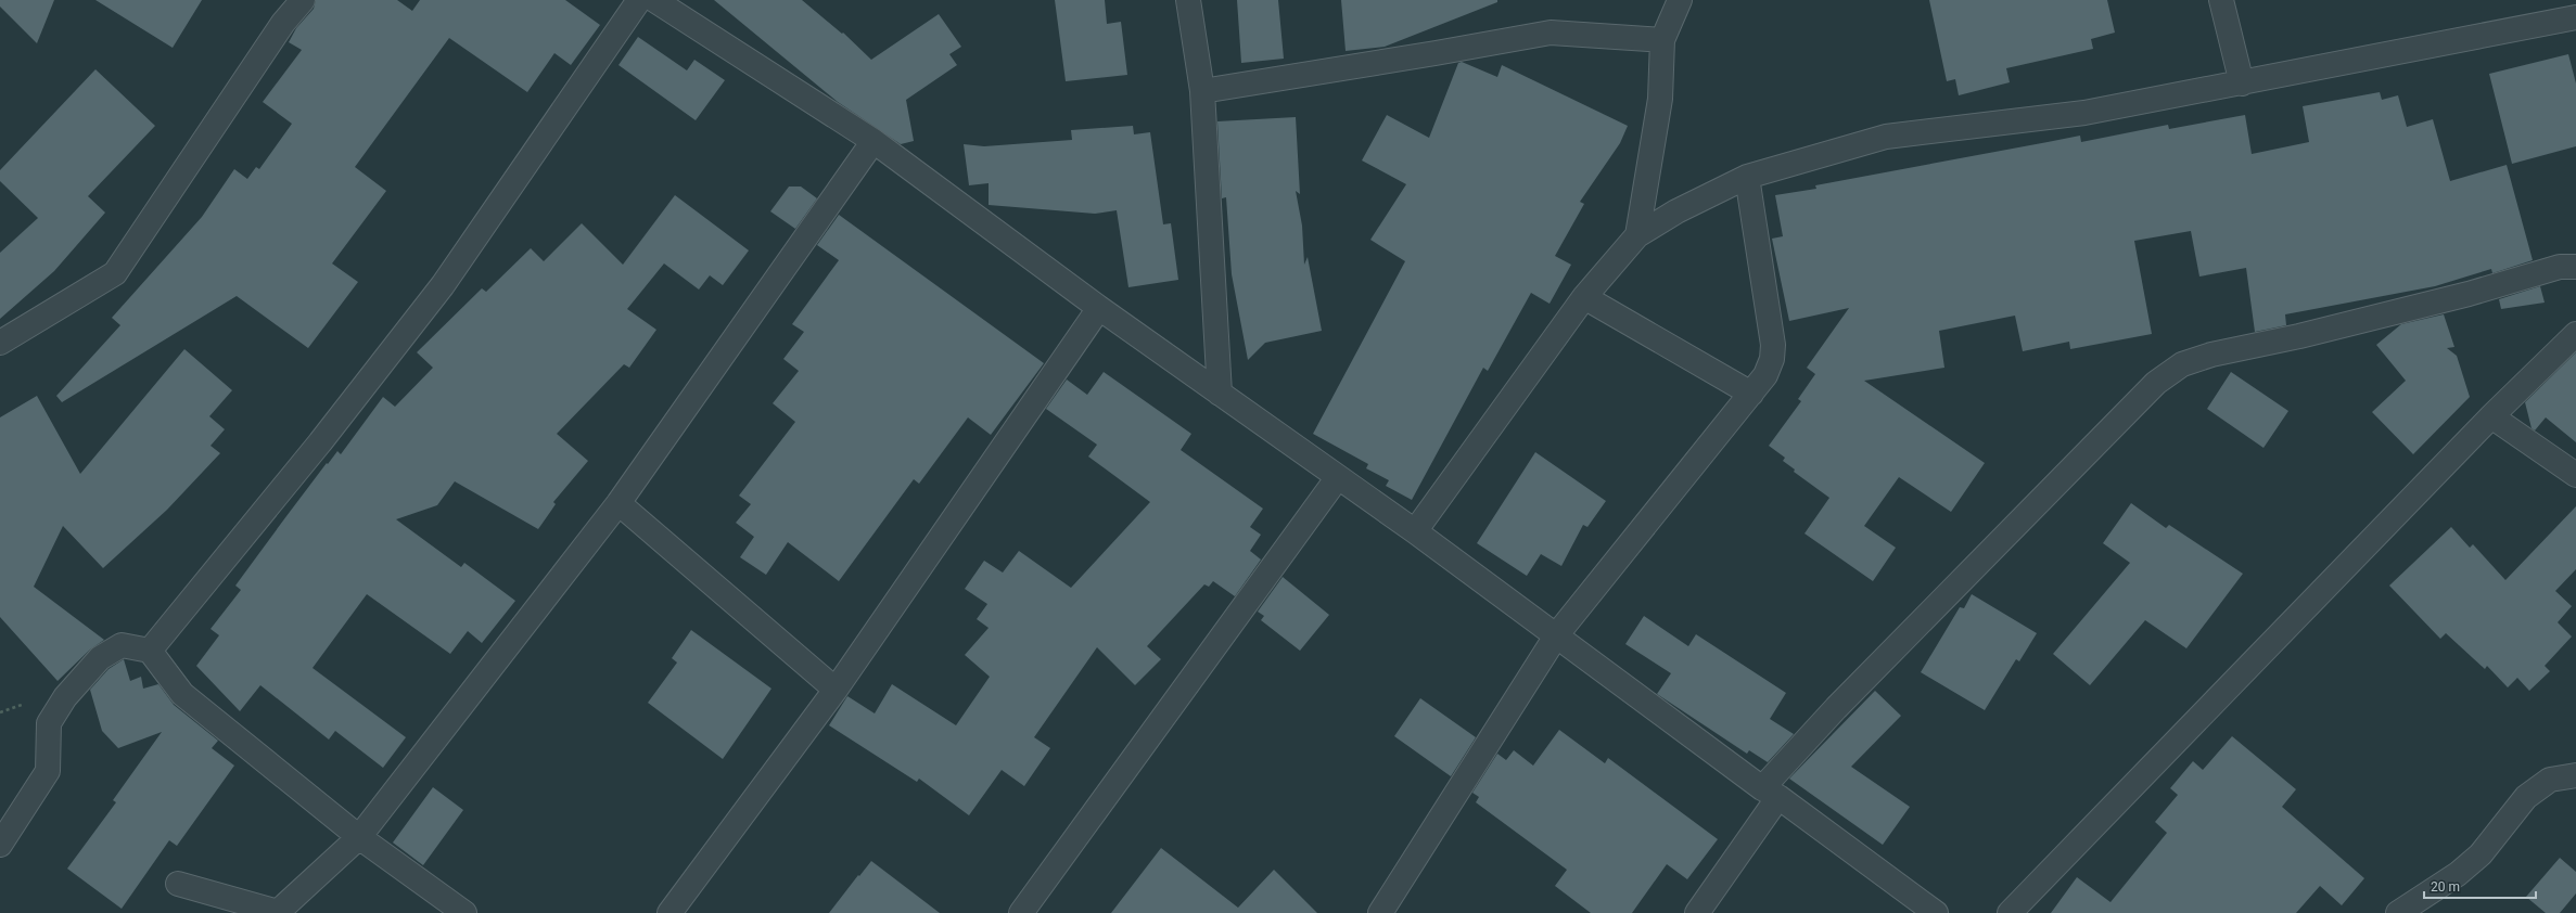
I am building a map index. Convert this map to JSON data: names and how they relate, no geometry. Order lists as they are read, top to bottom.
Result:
{
  "scale_bar": "20 m"
}
